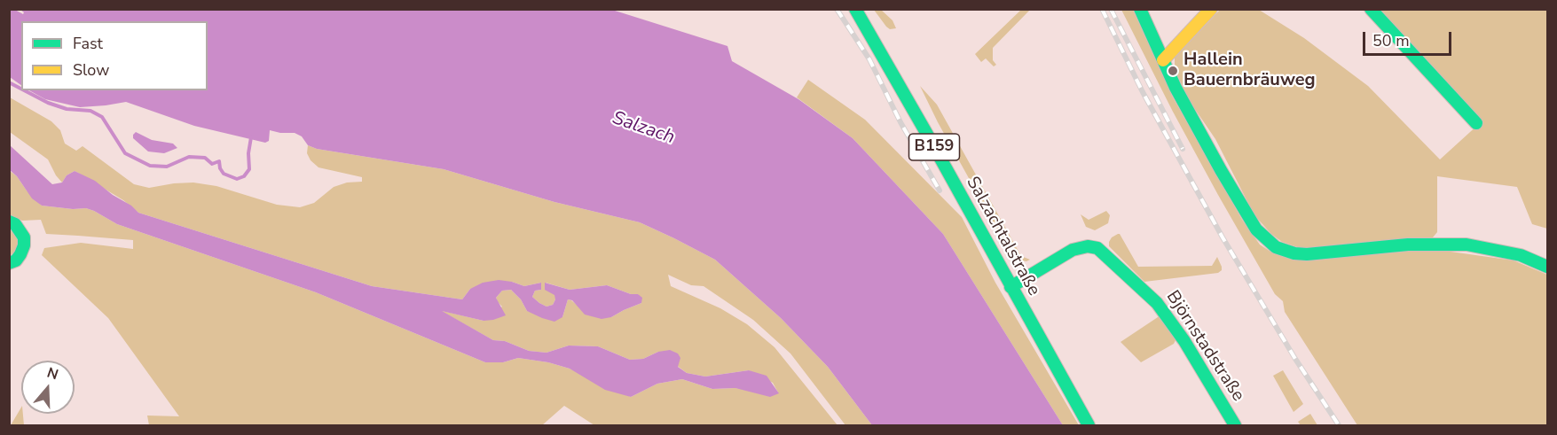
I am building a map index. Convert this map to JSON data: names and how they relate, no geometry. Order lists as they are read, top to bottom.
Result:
{
  "streets": {
    "street": ["B159", "Salzachtalstraße", "Björnstadstraße"]
  },
  "crossings": [
    ["Salzachtalstraße", "Björnstadstraße"]
  ],
  "water": ["Salzach"],
  "places": ["Hallein Bauernbräuweg"],
  "legend": ["Fast", "Slow"],
  "scale_bar": "50 m",
  "north": "top"
}
